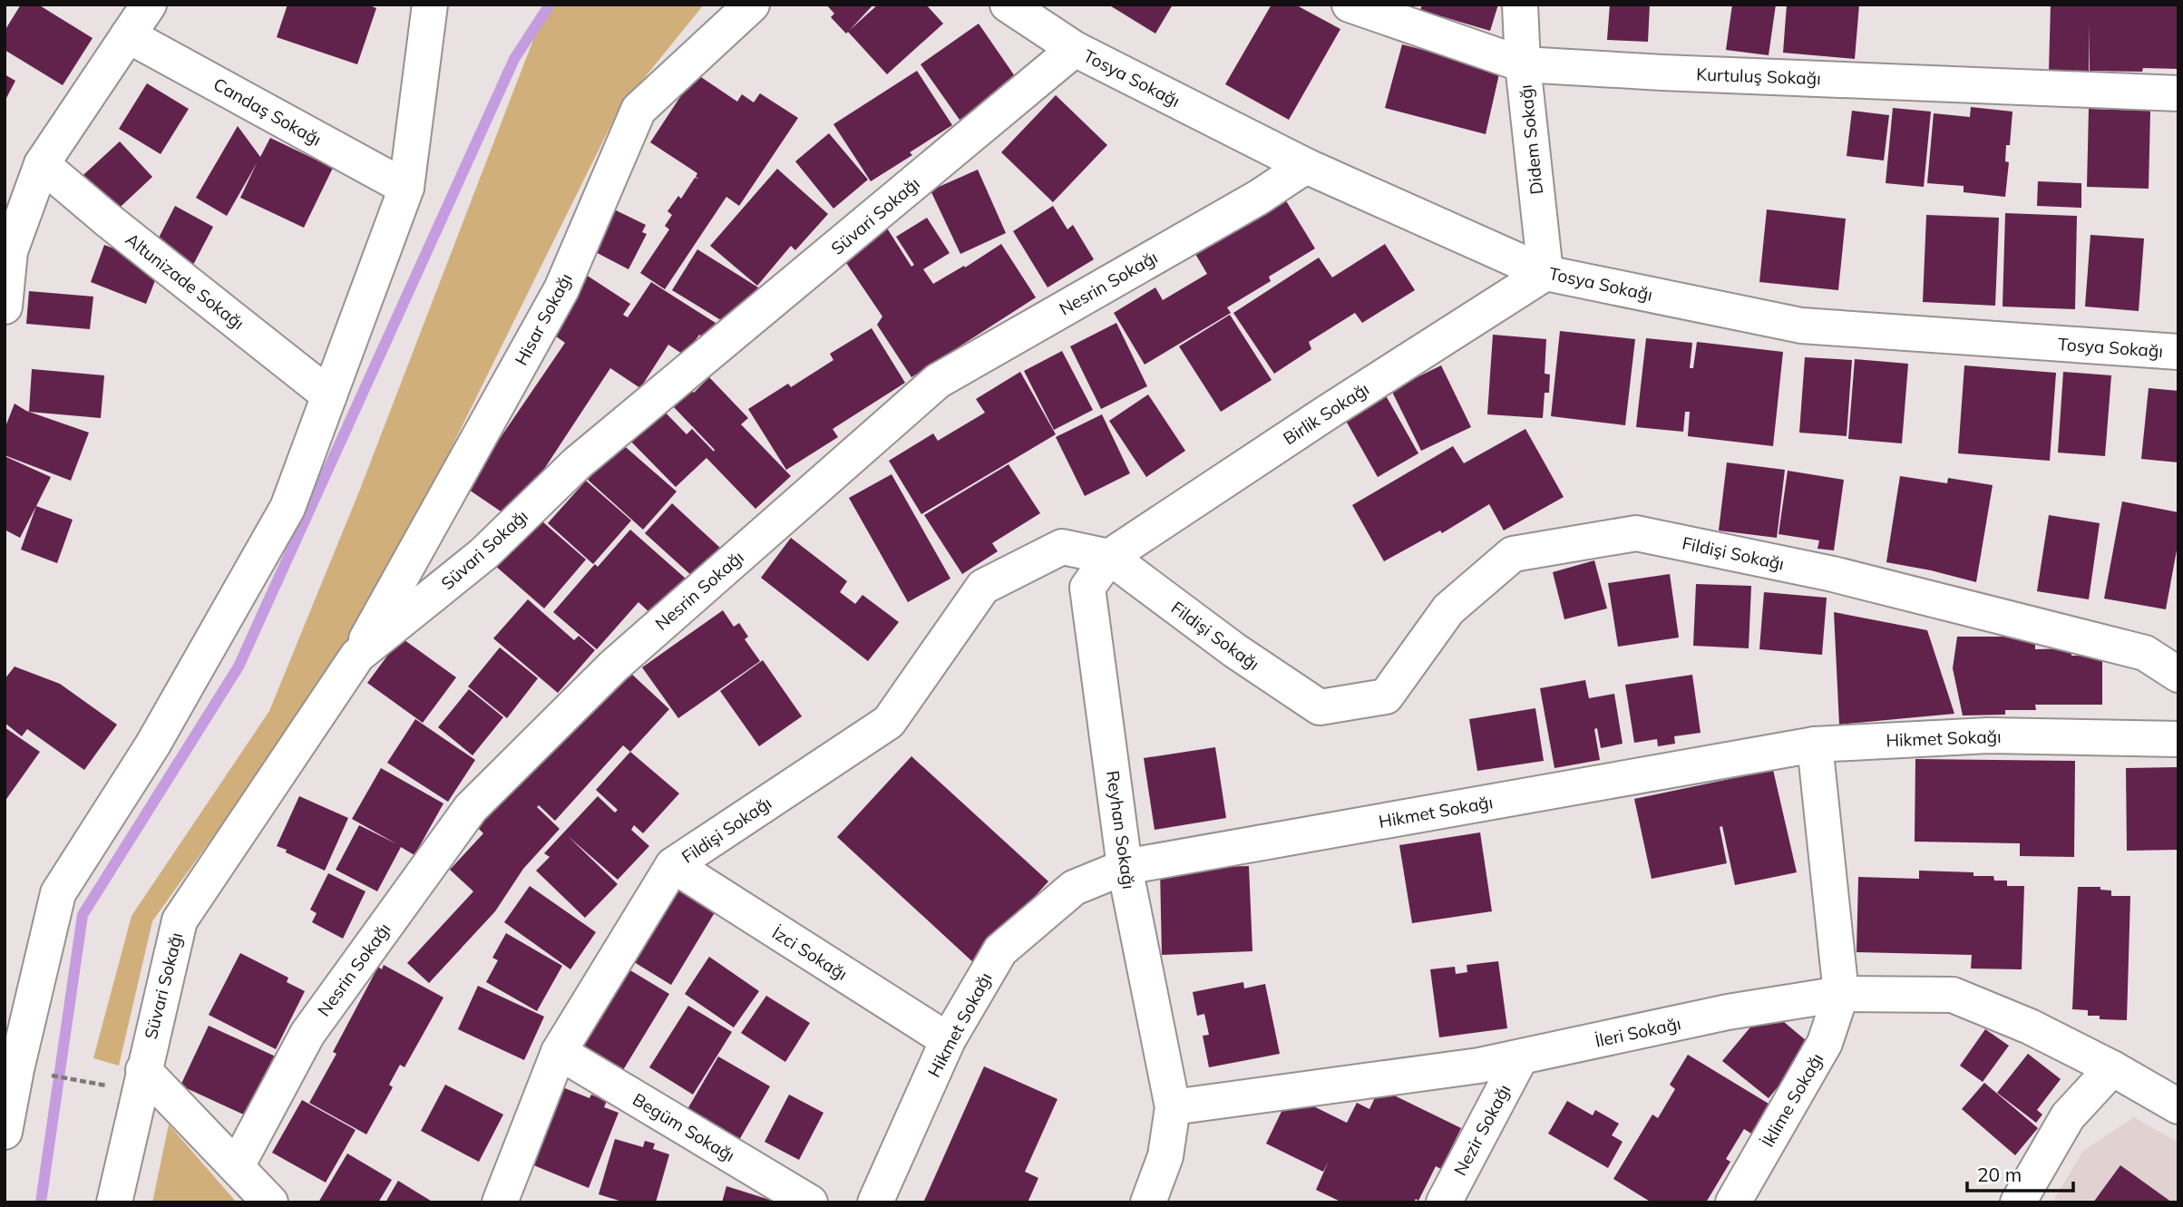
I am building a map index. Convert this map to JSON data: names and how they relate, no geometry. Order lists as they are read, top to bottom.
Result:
{
  "streets": {
    "street": [
      "Kurtuluş Sokağı",
      "Tosya Sokağı",
      "Candaş Sokağı",
      "Didem Sokağı",
      "Süvari Sokağı",
      "Altunizade Sokağı",
      "Nesrin Sokağı",
      "Hisar Sokağı",
      "Birlik Sokağı",
      "Fildişi Sokağı",
      "Hikmet Sokağı",
      "Reyhan Sokağı",
      "İzci Sokağı",
      "İleri Sokağı",
      "İklime Sokağı",
      "Begüm Sokağı",
      "Nezir Sokağı"
    ]
  },
  "crossings": [
    ["Kurtuluş Sokağı", "Didem Sokağı"],
    ["Tosya Sokağı", "Didem Sokağı"],
    ["Tosya Sokağı", "Süvari Sokağı"],
    ["Tosya Sokağı", "Nesrin Sokağı"],
    ["Tosya Sokağı", "Birlik Sokağı"],
    ["Didem Sokağı", "Birlik Sokağı"],
    ["Süvari Sokağı", "Hisar Sokağı"],
    ["Birlik Sokağı", "Fildişi Sokağı"],
    ["Birlik Sokağı", "Reyhan Sokağı"],
    ["Fildişi Sokağı", "Reyhan Sokağı"],
    ["Fildişi Sokağı", "İzci Sokağı"],
    ["Fildişi Sokağı", "Begüm Sokağı"],
    ["Hikmet Sokağı", "Reyhan Sokağı"],
    ["Hikmet Sokağı", "İzci Sokağı"],
    ["Reyhan Sokağı", "İleri Sokağı"],
    ["İleri Sokağı", "İklime Sokağı"],
    ["İleri Sokağı", "Nezir Sokağı"]
  ],
  "scale_bar": "20 m"
}
